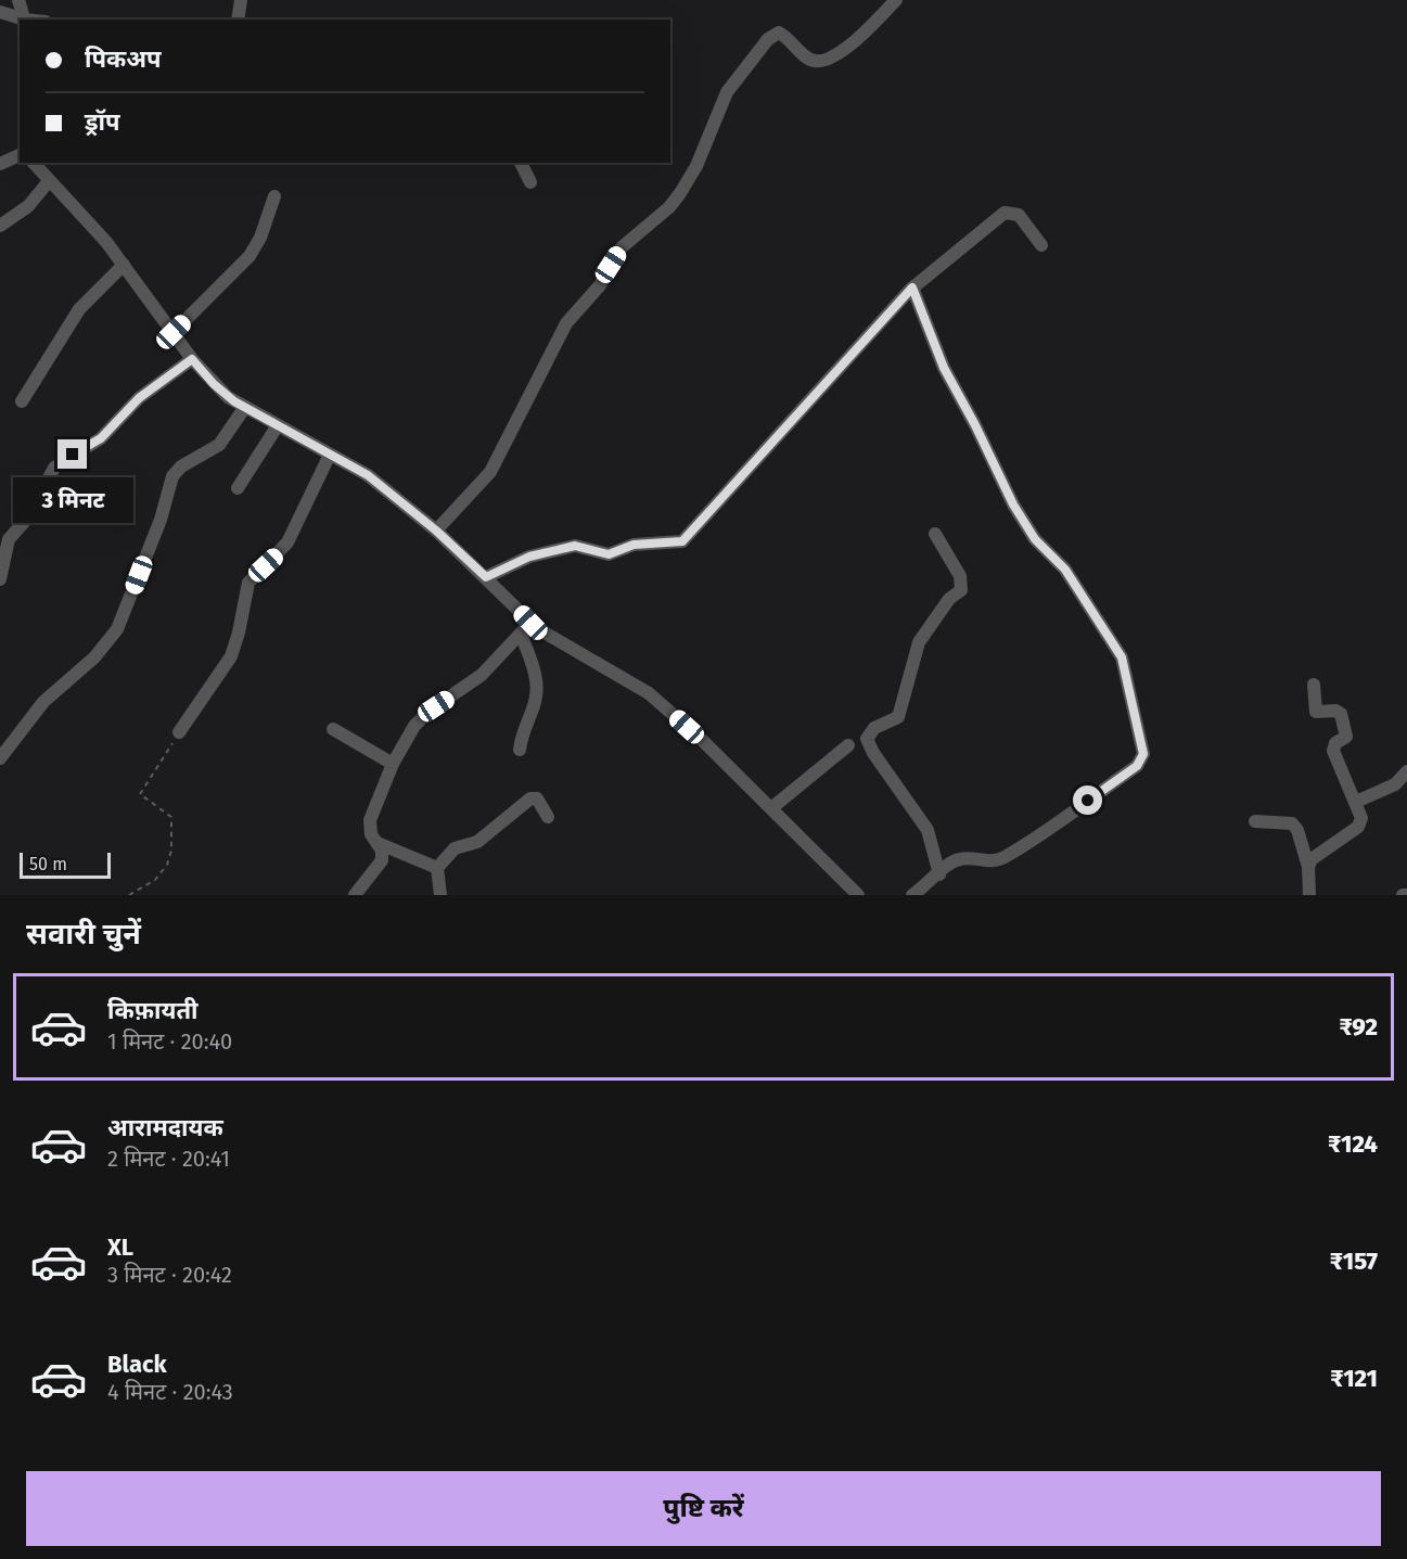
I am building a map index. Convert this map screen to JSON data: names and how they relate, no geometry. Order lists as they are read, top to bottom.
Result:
{
  "scale_bar": "50 m",
  "page": {
    "banner": ["पिकअप", "ड्रॉप"],
    "bubble": "3 मिनट",
    "scale": "50 m",
    "heading": "सवारी चुनें",
    "list": [
      {
        "name": "किफ़ायती",
        "note": "1 मिनट · 20:40",
        "value": "₹92"
      },
      {
        "name": "आरामदायक",
        "note": "2 मिनट · 20:41",
        "value": "₹124"
      },
      {
        "name": "XL",
        "note": "3 मिनट · 20:42",
        "value": "₹157"
      },
      {
        "name": "Black",
        "note": "4 मिनट · 20:43",
        "value": "₹121"
      }
    ],
    "buttons": "पुष्टि करें"
  }
}
